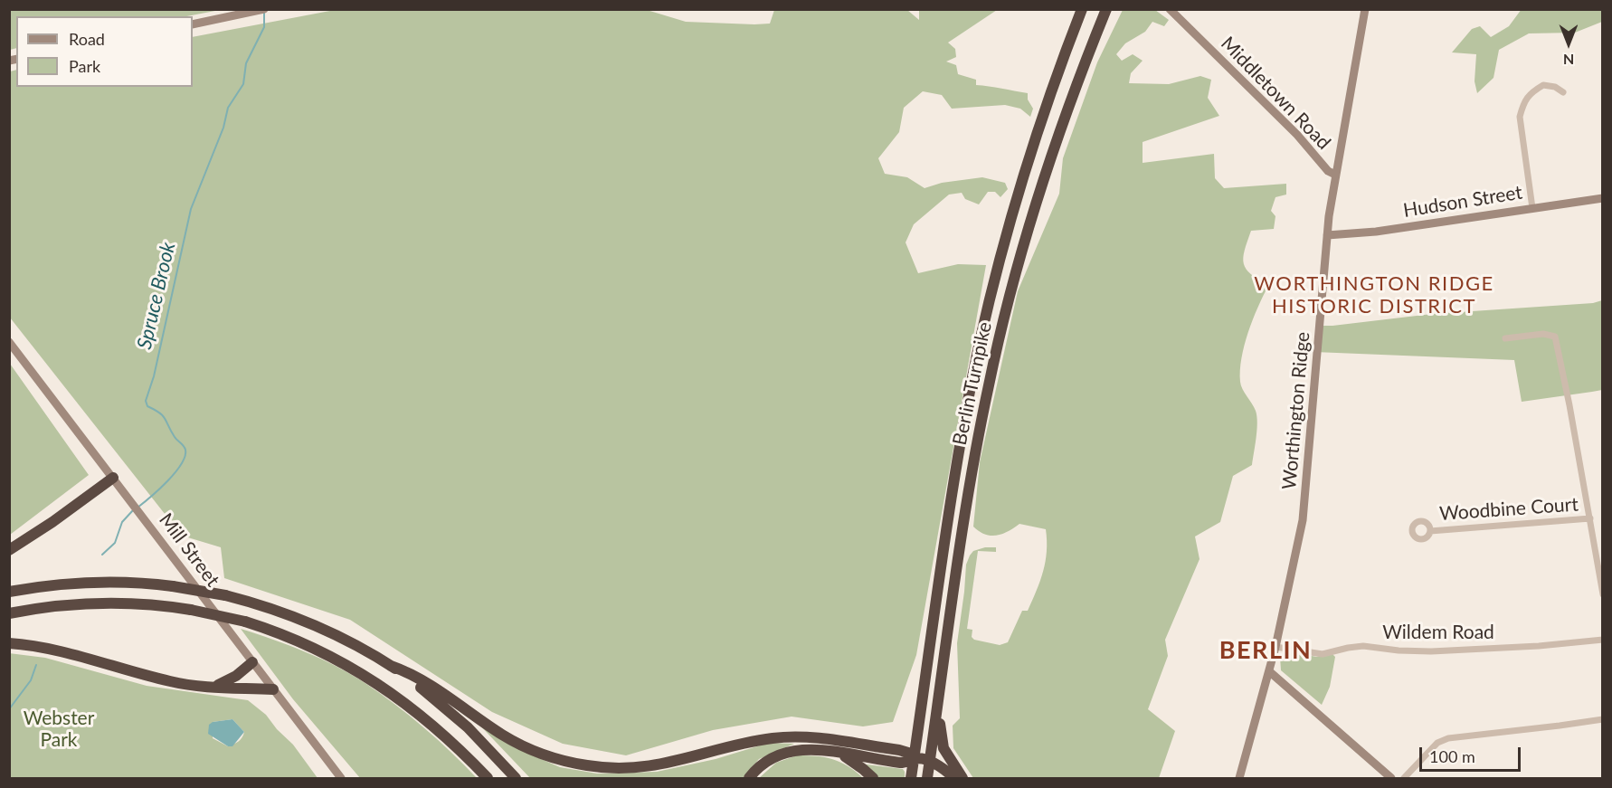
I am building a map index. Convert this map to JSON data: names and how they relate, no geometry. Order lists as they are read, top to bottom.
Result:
{
  "streets": {
    "highway": ["Berlin Turnpike"],
    "main road": [
      "Middletown Road",
      "Hudson Street",
      "Worthington Ridge",
      "Mill Street"
    ],
    "street": ["Woodbine Court", "Wildem Road"]
  },
  "crossings": [
    ["Middletown Road", "Worthington Ridge"],
    ["Hudson Street", "Worthington Ridge"],
    ["Worthington Ridge", "Wildem Road"]
  ],
  "districts": ["WORTHINGTON RIDGE HISTORIC DISTRICT", "BERLIN"],
  "water": ["Spruce Brook"],
  "parks": ["Webster Park"],
  "legend": ["Road", "Park"],
  "scale_bar": "100 m",
  "north": "bottom"
}
